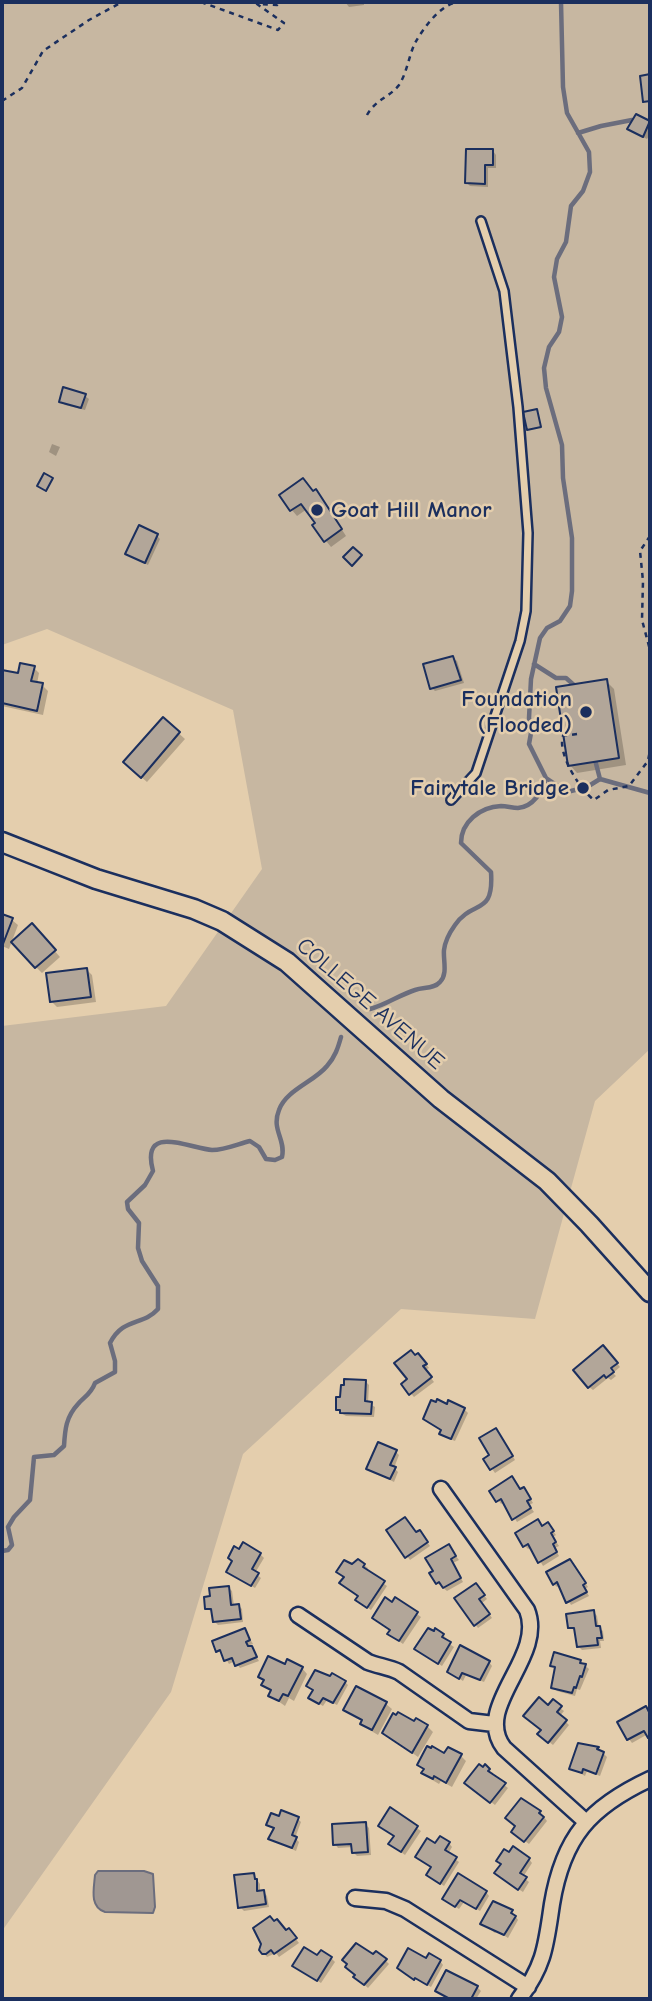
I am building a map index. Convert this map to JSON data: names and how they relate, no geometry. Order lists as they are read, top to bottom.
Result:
{
  "streets": {
    "street": ["COLLEGE AVENUE"]
  },
  "places": ["Goat Hill Manor", "Foundation (Flooded)", "Fairytale Bridge"]
}
